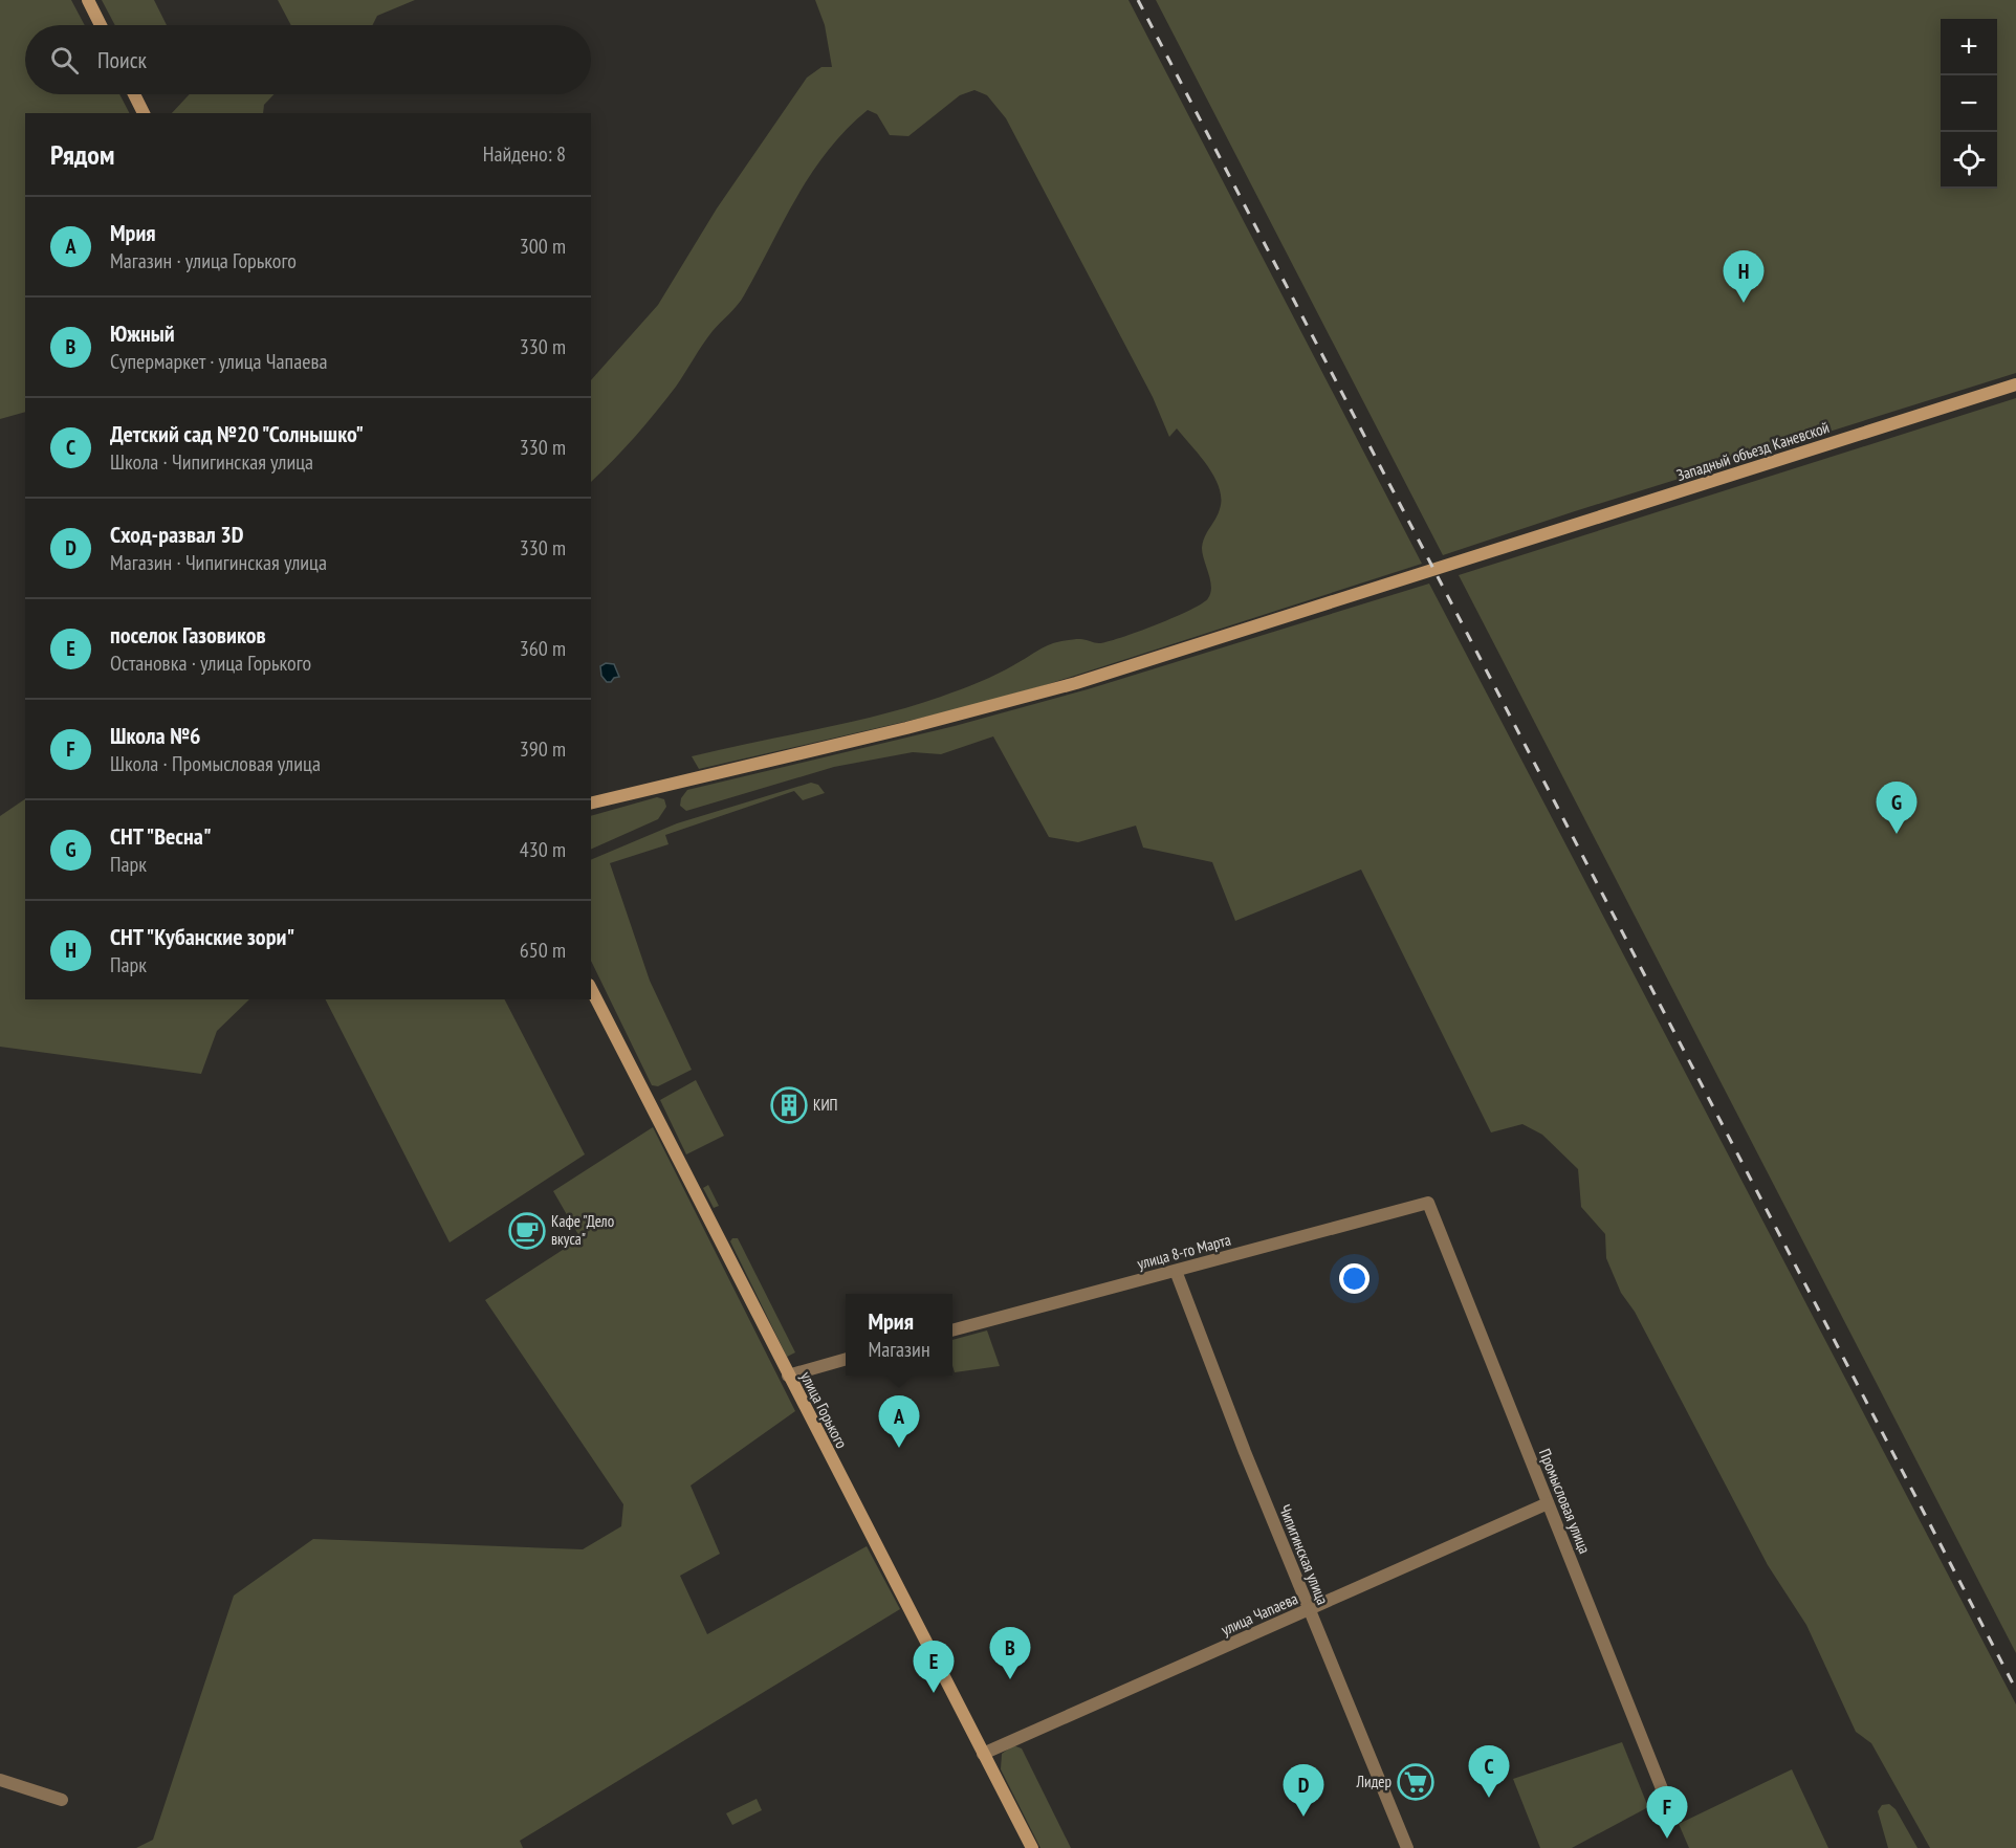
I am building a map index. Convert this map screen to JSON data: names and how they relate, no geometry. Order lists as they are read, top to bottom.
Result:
{
  "streets": {
    "main road": ["Западный объезд Каневской", "улица Горького"],
    "street": [
      "улица 8-го Марта",
      "Промысловая улица",
      "Чипигинская улица",
      "улица Чапаева"
    ]
  },
  "crossings": [
    ["улица 8-го Марта", "Промысловая улица"],
    ["улица 8-го Марта", "Чипигинская улица"],
    ["улица Горького", "улица Чапаева"],
    ["Промысловая улица", "улица Чапаева"],
    ["Чипигинская улица", "улица Чапаева"]
  ],
  "places": {
    "building": ["КИП"],
    "cafe": ["Кафе \"Дело вкуса\""],
    "supermarket": ["Лидер"]
  },
  "page": {
    "map_buttons": ["+", "−"],
    "search": "Поиск",
    "heading": ["Рядом", "Найдено: 8"],
    "list": [
      {
        "mark": "A",
        "name": "Мрия",
        "note": "Магазин · улица Горького",
        "value": "300 m"
      },
      {
        "mark": "B",
        "name": "Южный",
        "note": "Супермаркет · улица Чапаева",
        "value": "330 m"
      },
      {
        "mark": "C",
        "name": "Детский сад №20 \"Солнышко\"",
        "note": "Школа · Чипигинская улица",
        "value": "330 m"
      },
      {
        "mark": "D",
        "name": "Сход-развал 3D",
        "note": "Магазин · Чипигинская улица",
        "value": "330 m"
      },
      {
        "mark": "E",
        "name": "поселок Газовиков",
        "note": "Остановка · улица Горького",
        "value": "360 m"
      },
      {
        "mark": "F",
        "name": "Школа №6",
        "note": "Школа · Промысловая улица",
        "value": "390 m"
      },
      {
        "mark": "G",
        "name": "СНТ \"Весна\"",
        "note": "Парк",
        "value": "430 m"
      },
      {
        "mark": "H",
        "name": "СНТ \"Кубанские зори\"",
        "note": "Парк",
        "value": "650 m"
      }
    ],
    "pins": [
      "H",
      "G",
      "A",
      "B",
      "E",
      "C",
      "D",
      "F"
    ],
    "popup": ["Мрия", "Магазин"]
  }
}
